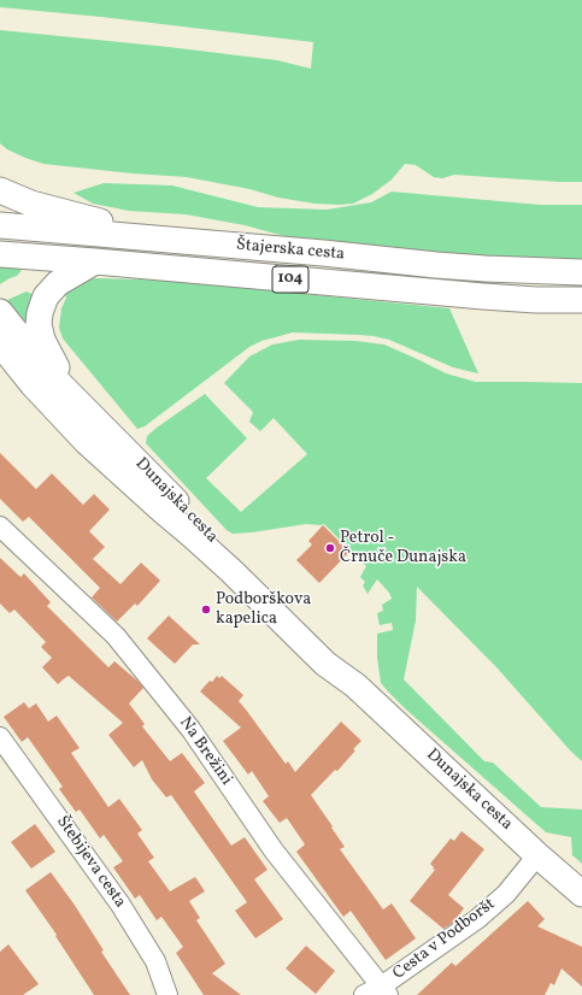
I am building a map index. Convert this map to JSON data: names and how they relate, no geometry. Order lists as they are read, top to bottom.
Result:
{
  "streets": {
    "main road": ["Štajerska cesta", "104", "Dunajska cesta"],
    "street": ["Na Brežini", "Štebijeva cesta", "Cesta v Podboršt"]
  },
  "crossings": [
    ["Dunajska cesta", "Cesta v Podboršt"],
    ["Na Brežini", "Cesta v Podboršt"]
  ],
  "places": ["Petrol - Črnuče Dunajska", "Podborškova kapelica"]
}
